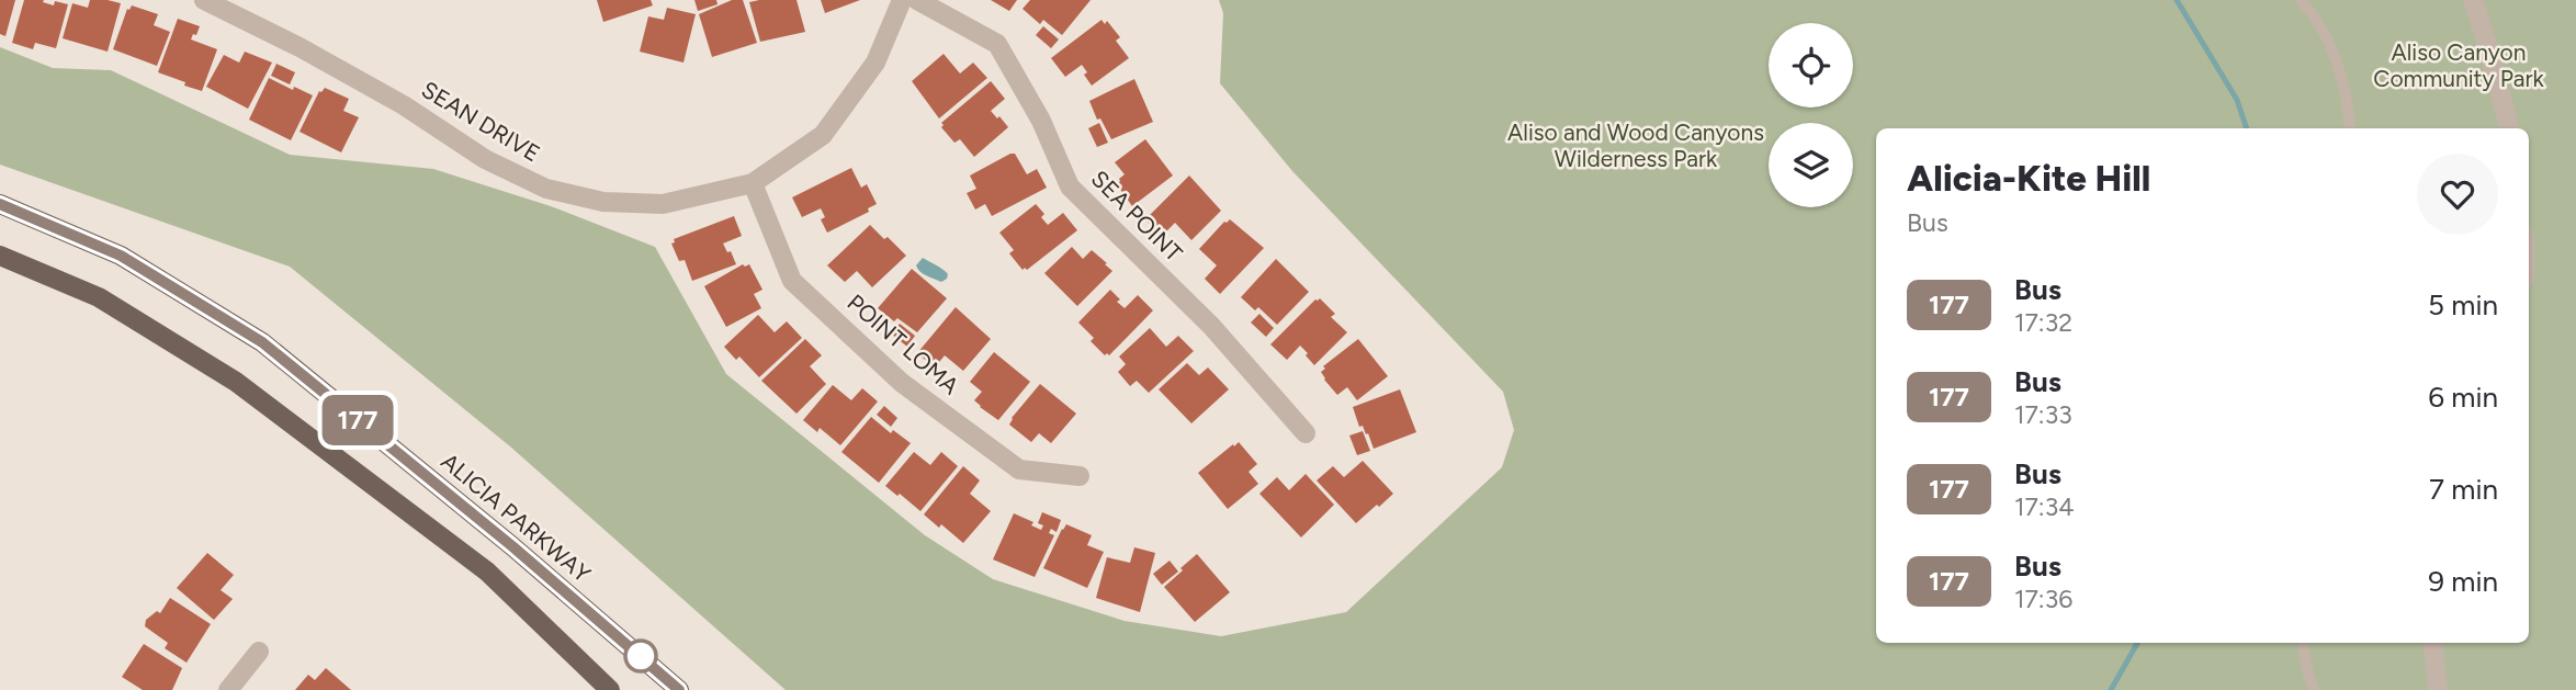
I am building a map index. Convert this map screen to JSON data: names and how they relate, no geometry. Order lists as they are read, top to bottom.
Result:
{
  "streets": {
    "main road": ["ALICIA PARKWAY"],
    "street": ["SEAN DRIVE", "SEA POINT", "POINT LOMA"]
  },
  "crossings": [
    ["SEAN DRIVE", "POINT LOMA"]
  ],
  "parks": ["Aliso Canyon Community Park", "Aliso and Wood Canyons Wilderness Park"],
  "lines": ["bus line 177"],
  "page": {
    "on_map": "177",
    "heading": ["Alicia-Kite Hill", "Bus"],
    "list": [
      {
        "mark": "177",
        "name": "Bus",
        "note": "17:32",
        "value": "5 min"
      },
      {
        "mark": "177",
        "name": "Bus",
        "note": "17:33",
        "value": "6 min"
      },
      {
        "mark": "177",
        "name": "Bus",
        "note": "17:34",
        "value": "7 min"
      },
      {
        "mark": "177",
        "name": "Bus",
        "note": "17:36",
        "value": "9 min"
      }
    ]
  }
}
